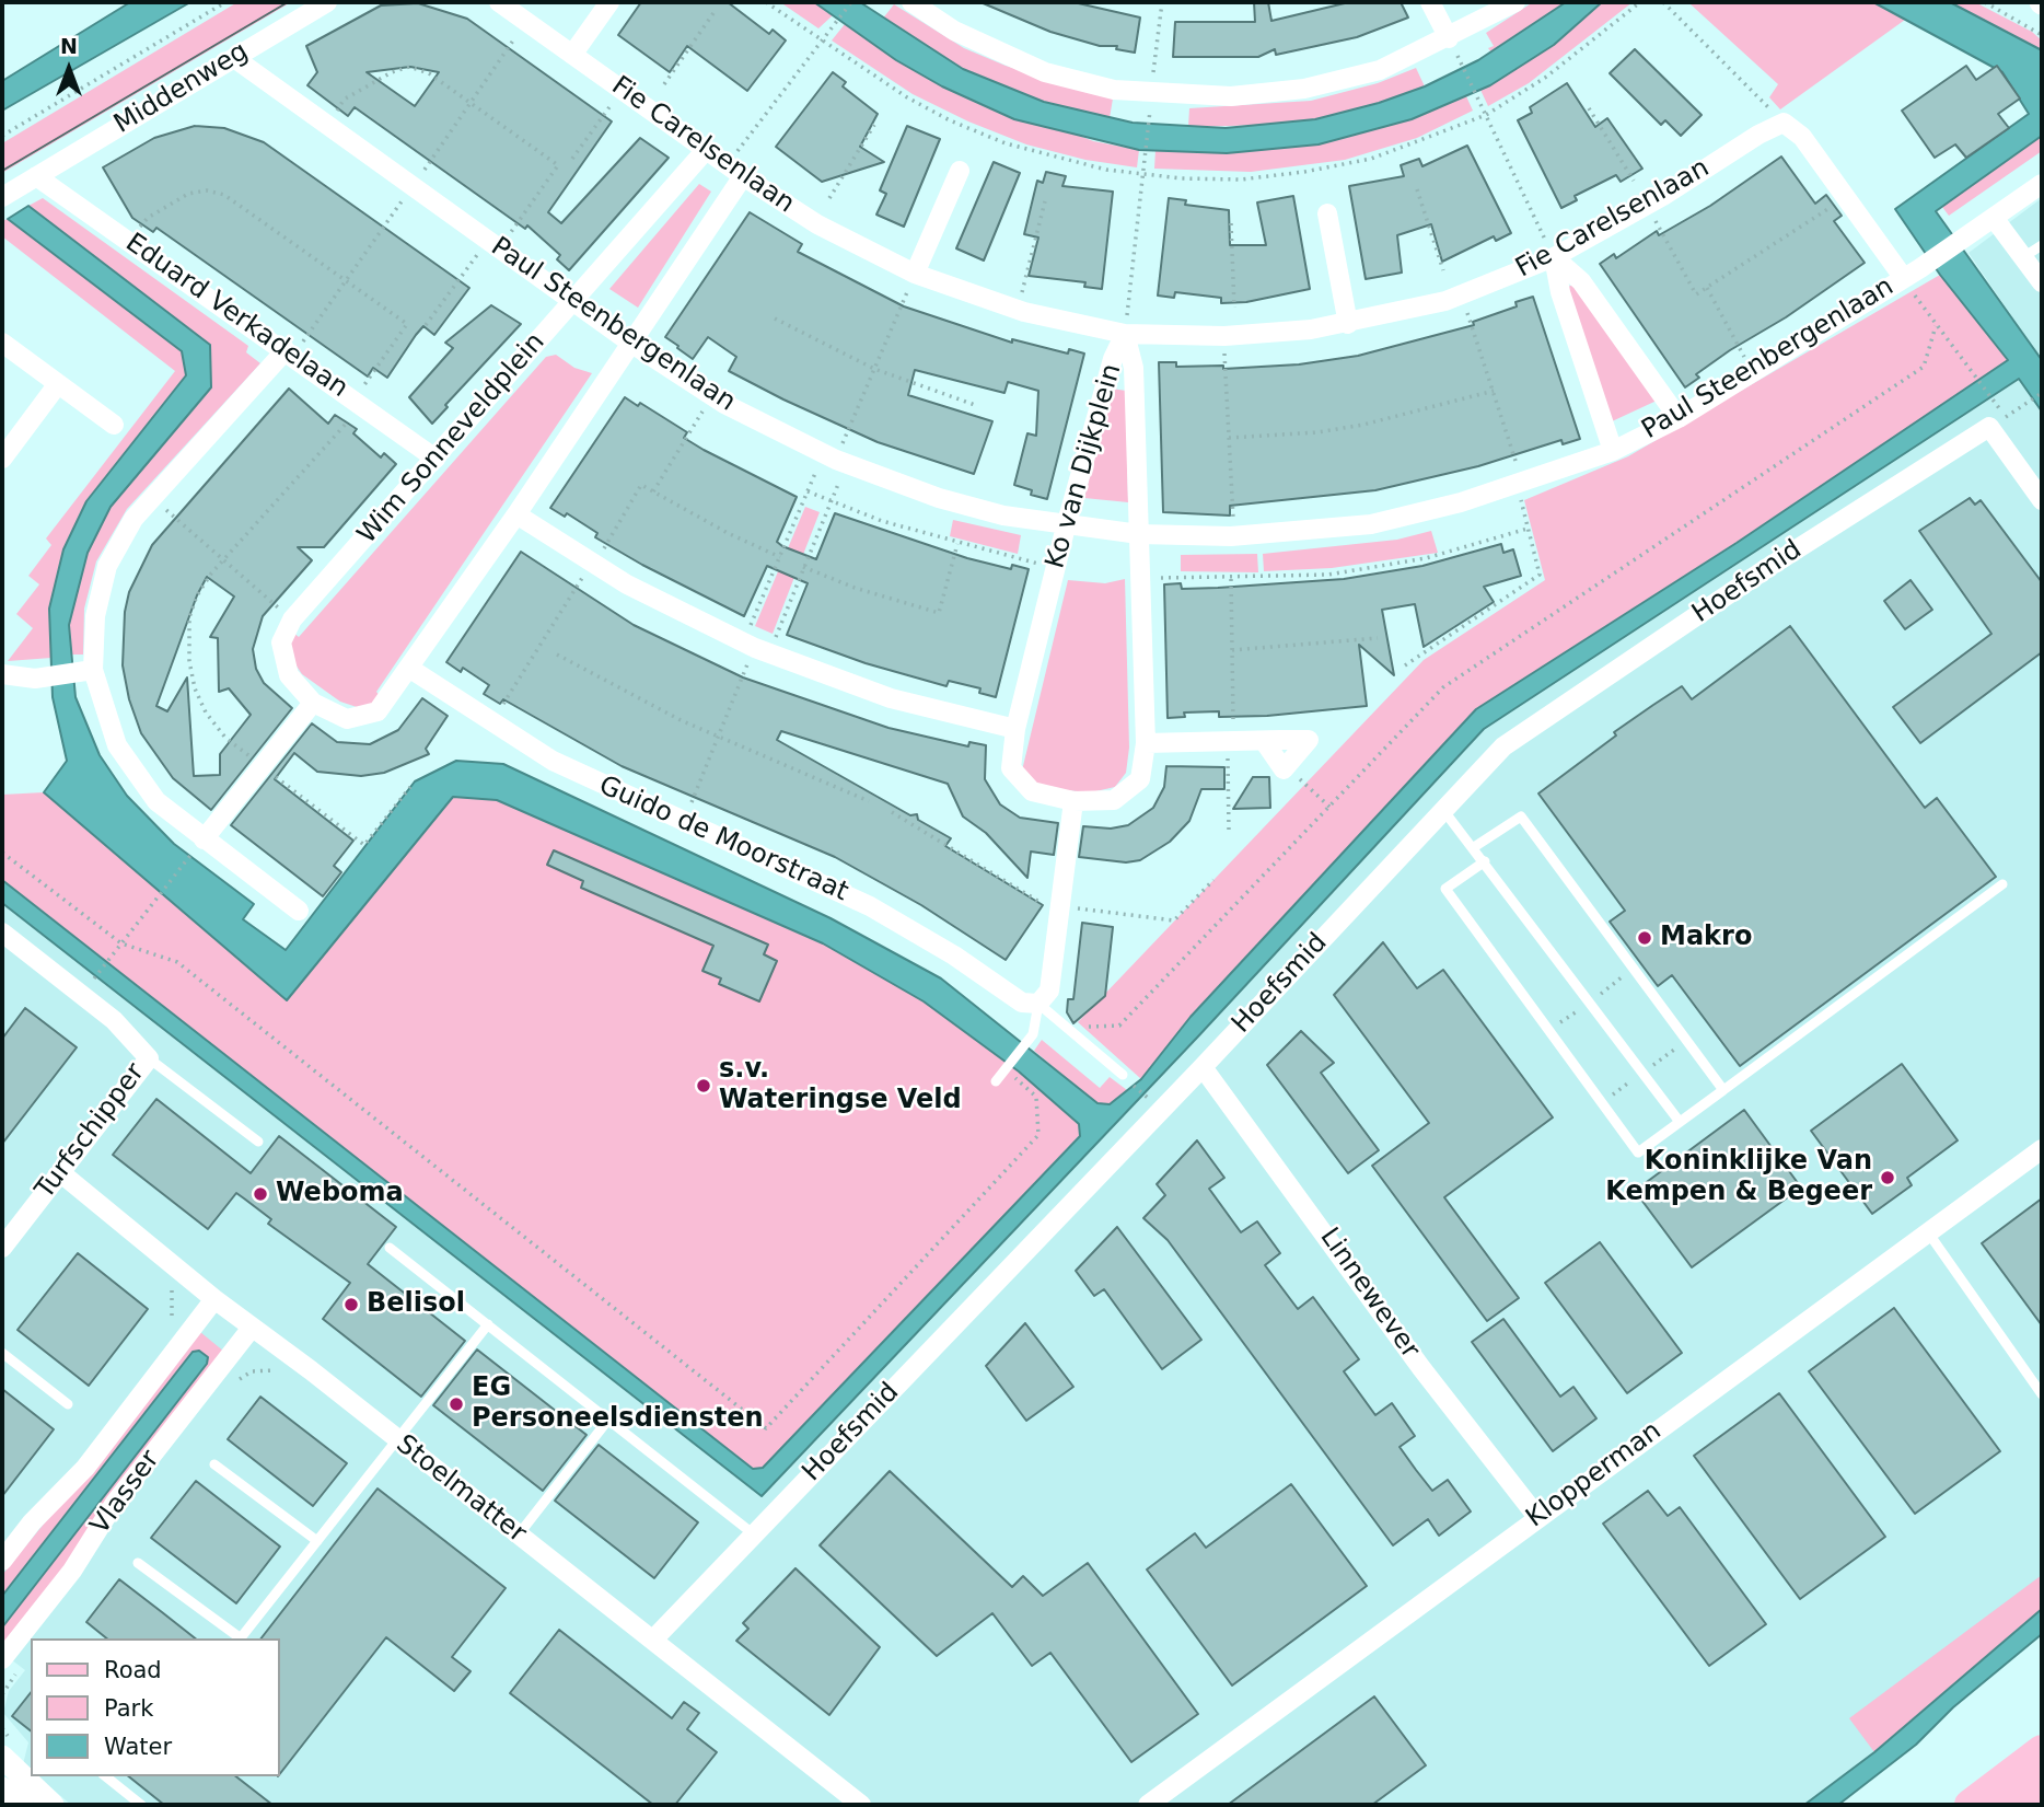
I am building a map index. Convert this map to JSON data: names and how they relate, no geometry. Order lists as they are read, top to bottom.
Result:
{
  "streets": {
    "street": [
      "Middenweg",
      "Fie Carelsenlaan",
      "Eduard Verkadelaan",
      "Paul Steenbergenlaan",
      "Wim Sonneveldplein",
      "Ko van Dijkplein",
      "Hoefsmid",
      "Guido de Moorstraat",
      "Turfschipper",
      "Linnewever",
      "Klopperman",
      "Stoelmatter",
      "Vlasser"
    ]
  },
  "crossings": [
    ["Middenweg", "Eduard Verkadelaan"],
    ["Middenweg", "Paul Steenbergenlaan"],
    ["Fie Carelsenlaan", "Wim Sonneveldplein"],
    ["Fie Carelsenlaan", "Ko van Dijkplein"],
    ["Eduard Verkadelaan", "Wim Sonneveldplein"],
    ["Paul Steenbergenlaan", "Wim Sonneveldplein"],
    ["Paul Steenbergenlaan", "Ko van Dijkplein"],
    ["Wim Sonneveldplein", "Guido de Moorstraat"],
    ["Hoefsmid", "Linnewever"],
    ["Hoefsmid", "Stoelmatter"],
    ["Turfschipper", "Stoelmatter"],
    ["Linnewever", "Klopperman"],
    ["Stoelmatter", "Vlasser"]
  ],
  "places": [
    "Makro",
    "s.v. Wateringse Veld",
    "Koninklijke Van Kempen & Begeer",
    "Weboma",
    "Belisol",
    "EG Personeelsdiensten"
  ],
  "legend": ["Road", "Park", "Water"],
  "north": "top"
}
